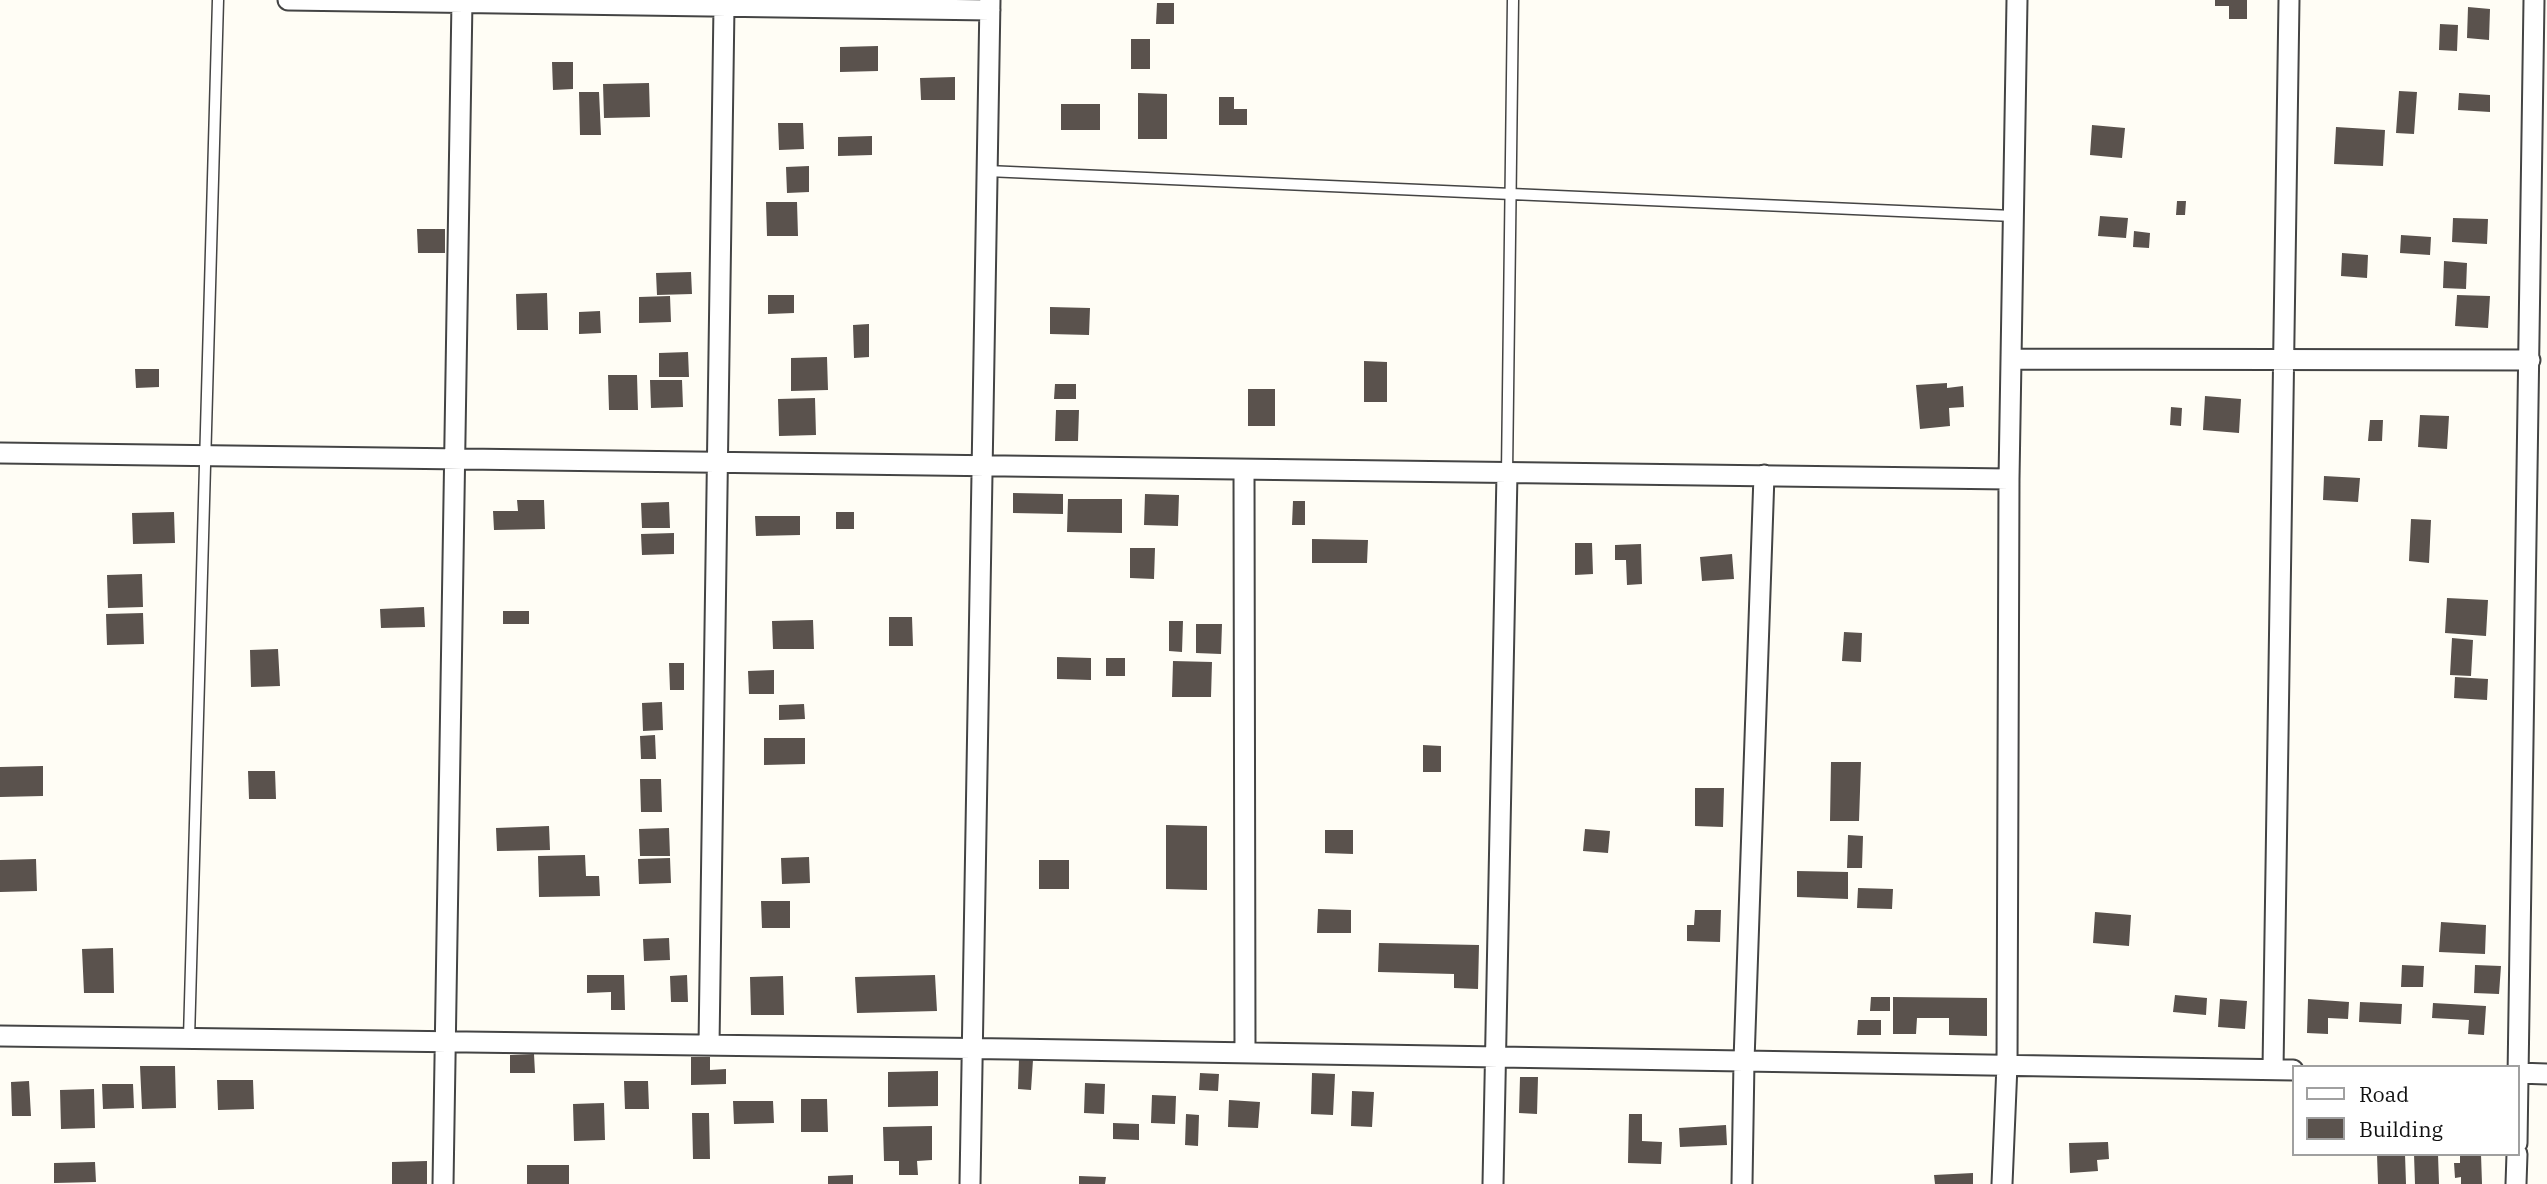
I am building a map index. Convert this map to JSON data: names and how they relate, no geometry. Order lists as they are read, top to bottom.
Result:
{
  "legend": ["Road", "Building"]
}
